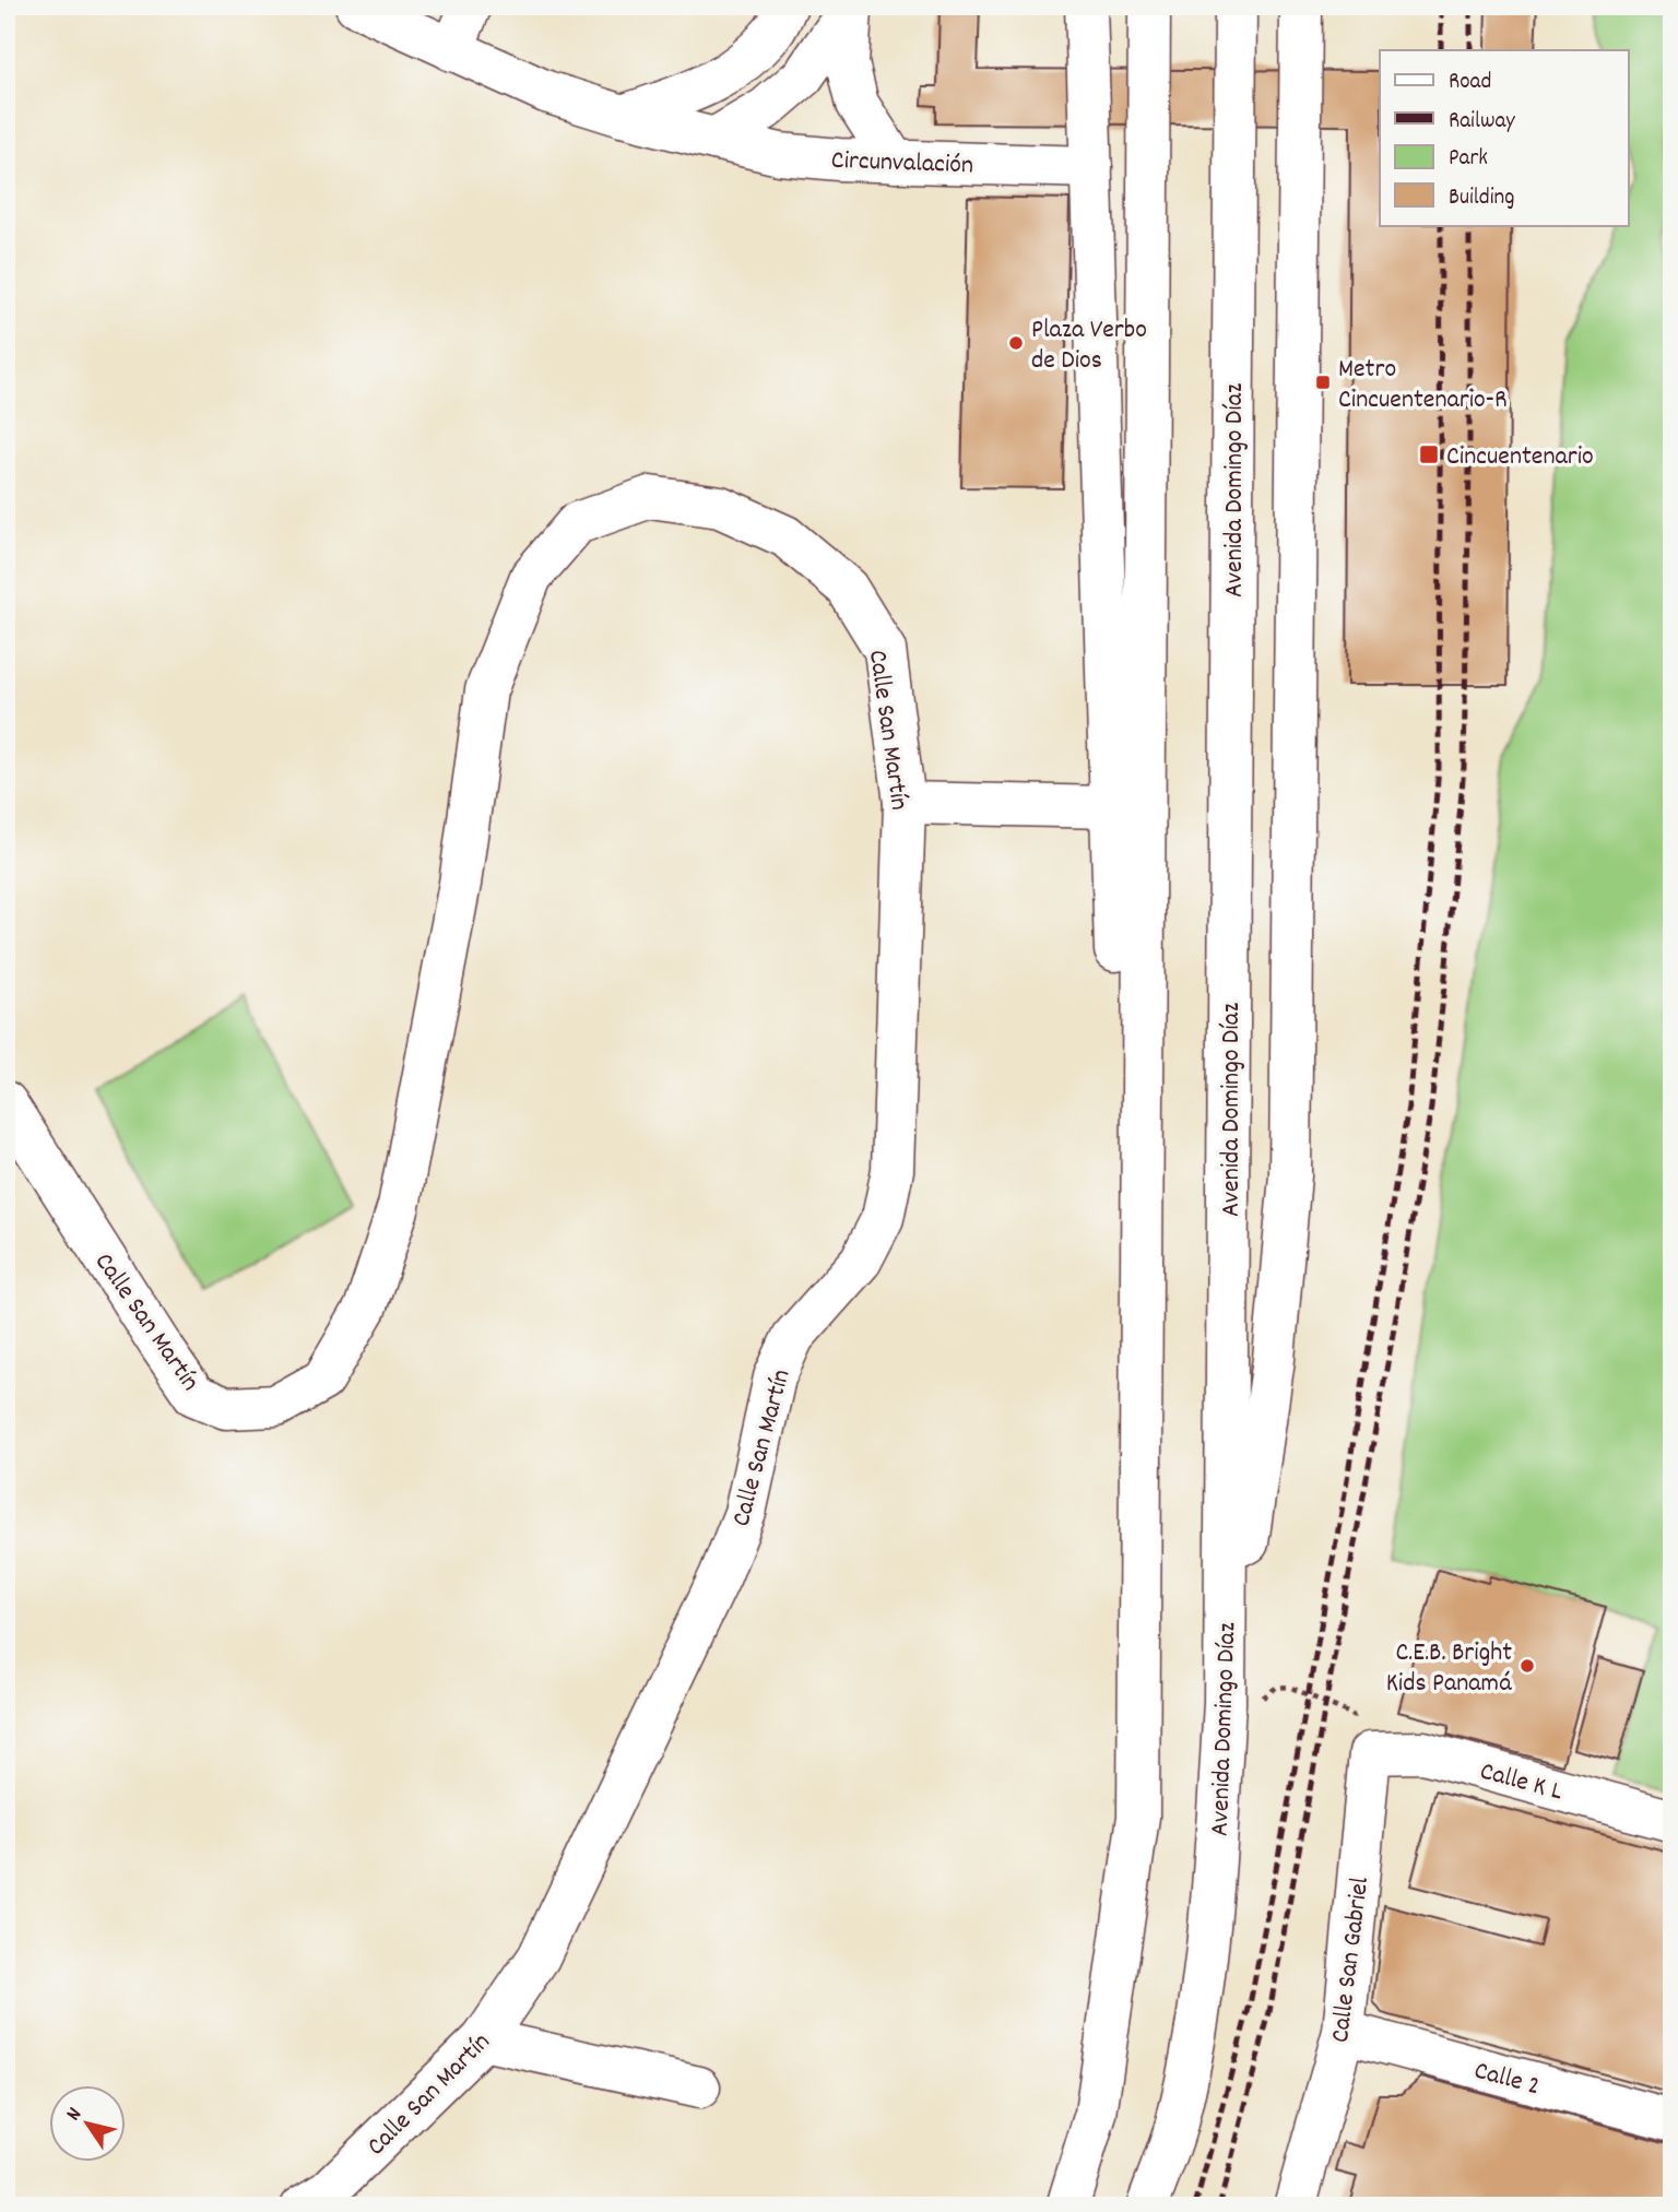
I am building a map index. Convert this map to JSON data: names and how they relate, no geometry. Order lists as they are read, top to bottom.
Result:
{
  "streets": {
    "main road": [
      "Circunvalación",
      "Avenida Domingo Díaz",
      "Calle San Martín",
      "Calle K L",
      "Calle San Gabriel",
      "Calle 2"
    ]
  },
  "crossings": [
    ["Calle K L", "Calle San Gabriel"],
    ["Calle San Gabriel", "Calle 2"]
  ],
  "places": {
    "other": ["Plaza Verbo de Dios", "C.E.B. Bright Kids Panamá"],
    "transit": ["Metro Cincuentenario-R", "Cincuentenario"]
  },
  "legend": [
    "Road",
    "Railway",
    "Park",
    "Building"
  ],
  "north": "top left"
}
